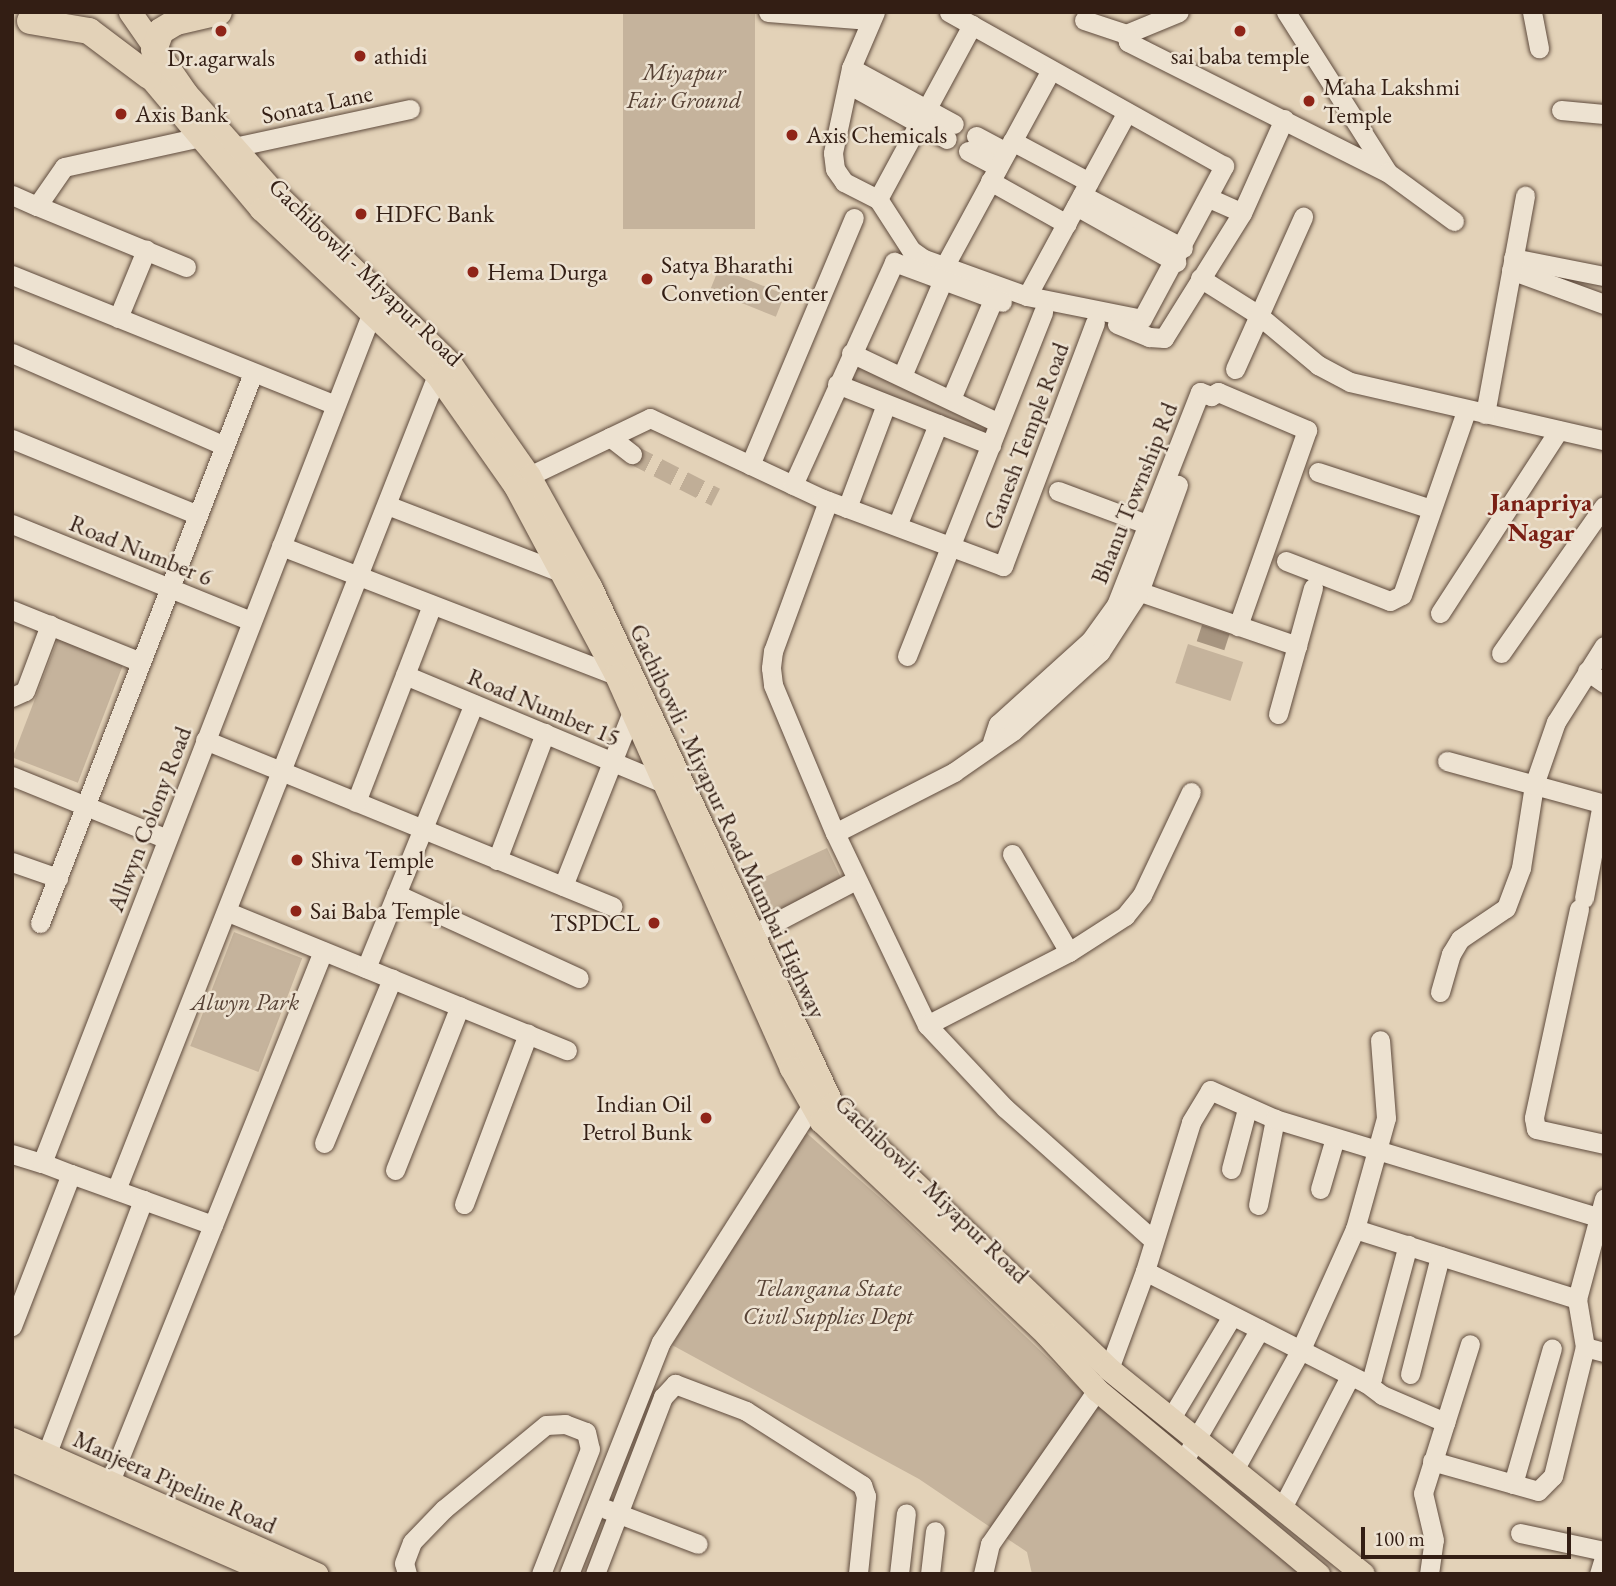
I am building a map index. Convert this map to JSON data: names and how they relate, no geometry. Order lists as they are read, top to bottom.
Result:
{
  "streets": {
    "main road": ["Gachibowli - Miyapur Road", "Gachibowli - Miyapur Road Mumbai Highway", "Manjeera Pipeline Road"],
    "street": [
      "Sonata Lane",
      "Ganesh Temple Road",
      "Bhanu Township Rd",
      "Road Number 6",
      "Road Number 15",
      "Allwyn Colony Road"
    ]
  },
  "crossings": [
    ["Sonata Lane", "Gachibowli - Miyapur Road Mumbai Highway"],
    ["Gachibowli - Miyapur Road", "Road Number 15"],
    ["Gachibowli - Miyapur Road", "Allwyn Colony Road"],
    ["Gachibowli - Miyapur Road", "Gachibowli - Miyapur Road Mumbai Highway"],
    ["Road Number 6", "Allwyn Colony Road"]
  ],
  "districts": ["Janapriya Nagar"],
  "parks": ["Miyapur Fair Ground", "Alwyn Park", "Telangana State Civil Supplies Dept"],
  "places": [
    "Dr.agarwals",
    "sai baba temple",
    "athidi",
    "Maha Lakshmi Temple",
    "Axis Bank",
    "Axis Chemicals",
    "HDFC Bank",
    "Hema Durga",
    "Satya Bharathi Convetion Center",
    "Shiva Temple",
    "Sai Baba Temple",
    "TSPDCL",
    "Indian Oil Petrol Bunk"
  ],
  "scale_bar": "100 m"
}
